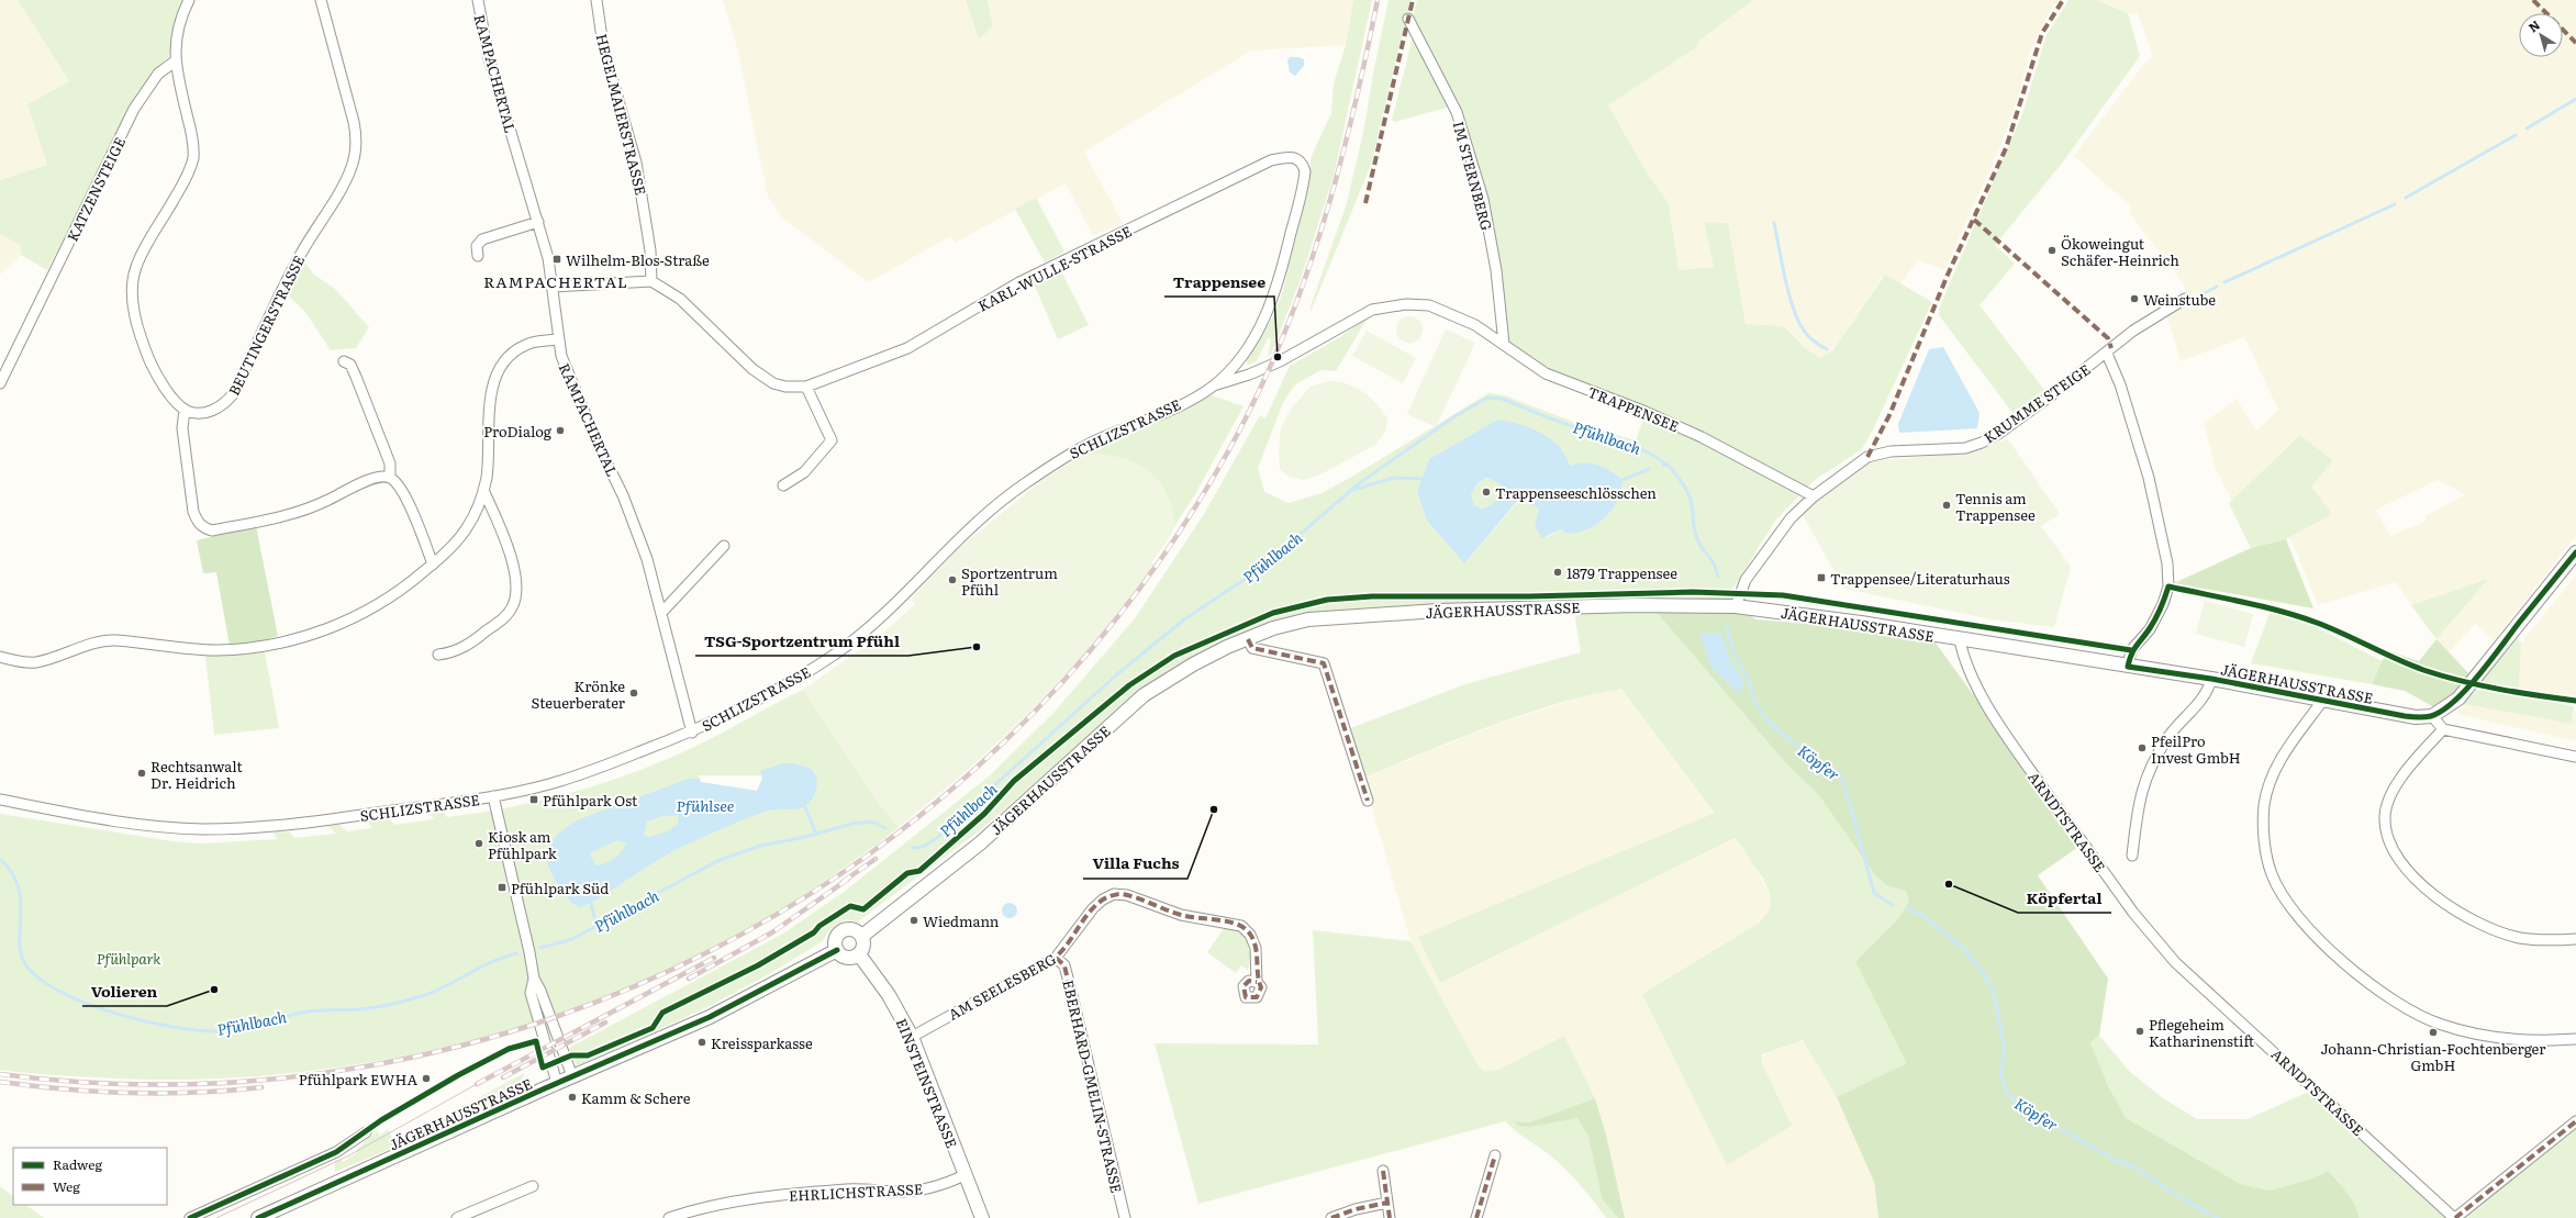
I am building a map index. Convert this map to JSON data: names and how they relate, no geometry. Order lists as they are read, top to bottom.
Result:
{
  "streets": {
    "street": [
      "RAMPACHERTAL",
      "HEGELMAIERSTRASSE",
      "IM STERNBERG",
      "KATZENSTEIGE",
      "KARL-WULLE-STRASSE",
      "BEUTINGERSTRASSE",
      "KRUMME STEIGE",
      "TRAPPENSEE",
      "SCHLIZSTRASSE",
      "JÄGERHAUSSTRASSE",
      "ARNDTSTRASSE",
      "AM SEELESBERG",
      "EINSTEINSTRASSE",
      "EBERHARD-GMELIN-STRASSE",
      "EHRLICHSTRASSE"
    ]
  },
  "crossings": [
    ["RAMPACHERTAL", "SCHLIZSTRASSE"],
    ["HEGELMAIERSTRASSE", "KARL-WULLE-STRASSE"],
    ["IM STERNBERG", "TRAPPENSEE"],
    ["KARL-WULLE-STRASSE", "SCHLIZSTRASSE"],
    ["KRUMME STEIGE", "TRAPPENSEE"],
    ["TRAPPENSEE", "SCHLIZSTRASSE"],
    ["JÄGERHAUSSTRASSE", "ARNDTSTRASSE"],
    ["JÄGERHAUSSTRASSE", "EINSTEINSTRASSE"],
    ["AM SEELESBERG", "EINSTEINSTRASSE"],
    ["AM SEELESBERG", "EBERHARD-GMELIN-STRASSE"],
    ["EINSTEINSTRASSE", "EHRLICHSTRASSE"]
  ],
  "districts": ["RAMPACHERTAL"],
  "water": ["Pfühlbach", "Köpfer", "Pfühlsee"],
  "parks": ["Pfühlpark"],
  "places": {
    "other": [
      "Ökoweingut Schäfer-Heinrich",
      "Weinstube",
      "Trappensee",
      "ProDialog",
      "Trappenseeschlösschen",
      "Tennis am Trappensee",
      "1879 Trappensee",
      "Sportzentrum Pfühl",
      "TSG-Sportzentrum Pfühl",
      "Krönke Steuerberater",
      "PfeilPro Invest GmbH",
      "Rechtsanwalt Dr. Heidrich",
      "Villa Fuchs",
      "Kiosk am Pfühlpark",
      "Köpfertal",
      "Wiedmann",
      "Volieren",
      "Pflegeheim Katharinenstift",
      "Johann-Christian-Fochtenberger GmbH",
      "Kreissparkasse",
      "Pfühlpark EWHA",
      "Kamm & Schere"
    ],
    "transit": [
      "Wilhelm-Blos-Straße",
      "Trappensee/Literaturhaus",
      "Pfühlpark Ost",
      "Pfühlpark Süd"
    ]
  },
  "legend": ["Radweg", "Weg"],
  "north": "top left"
}
